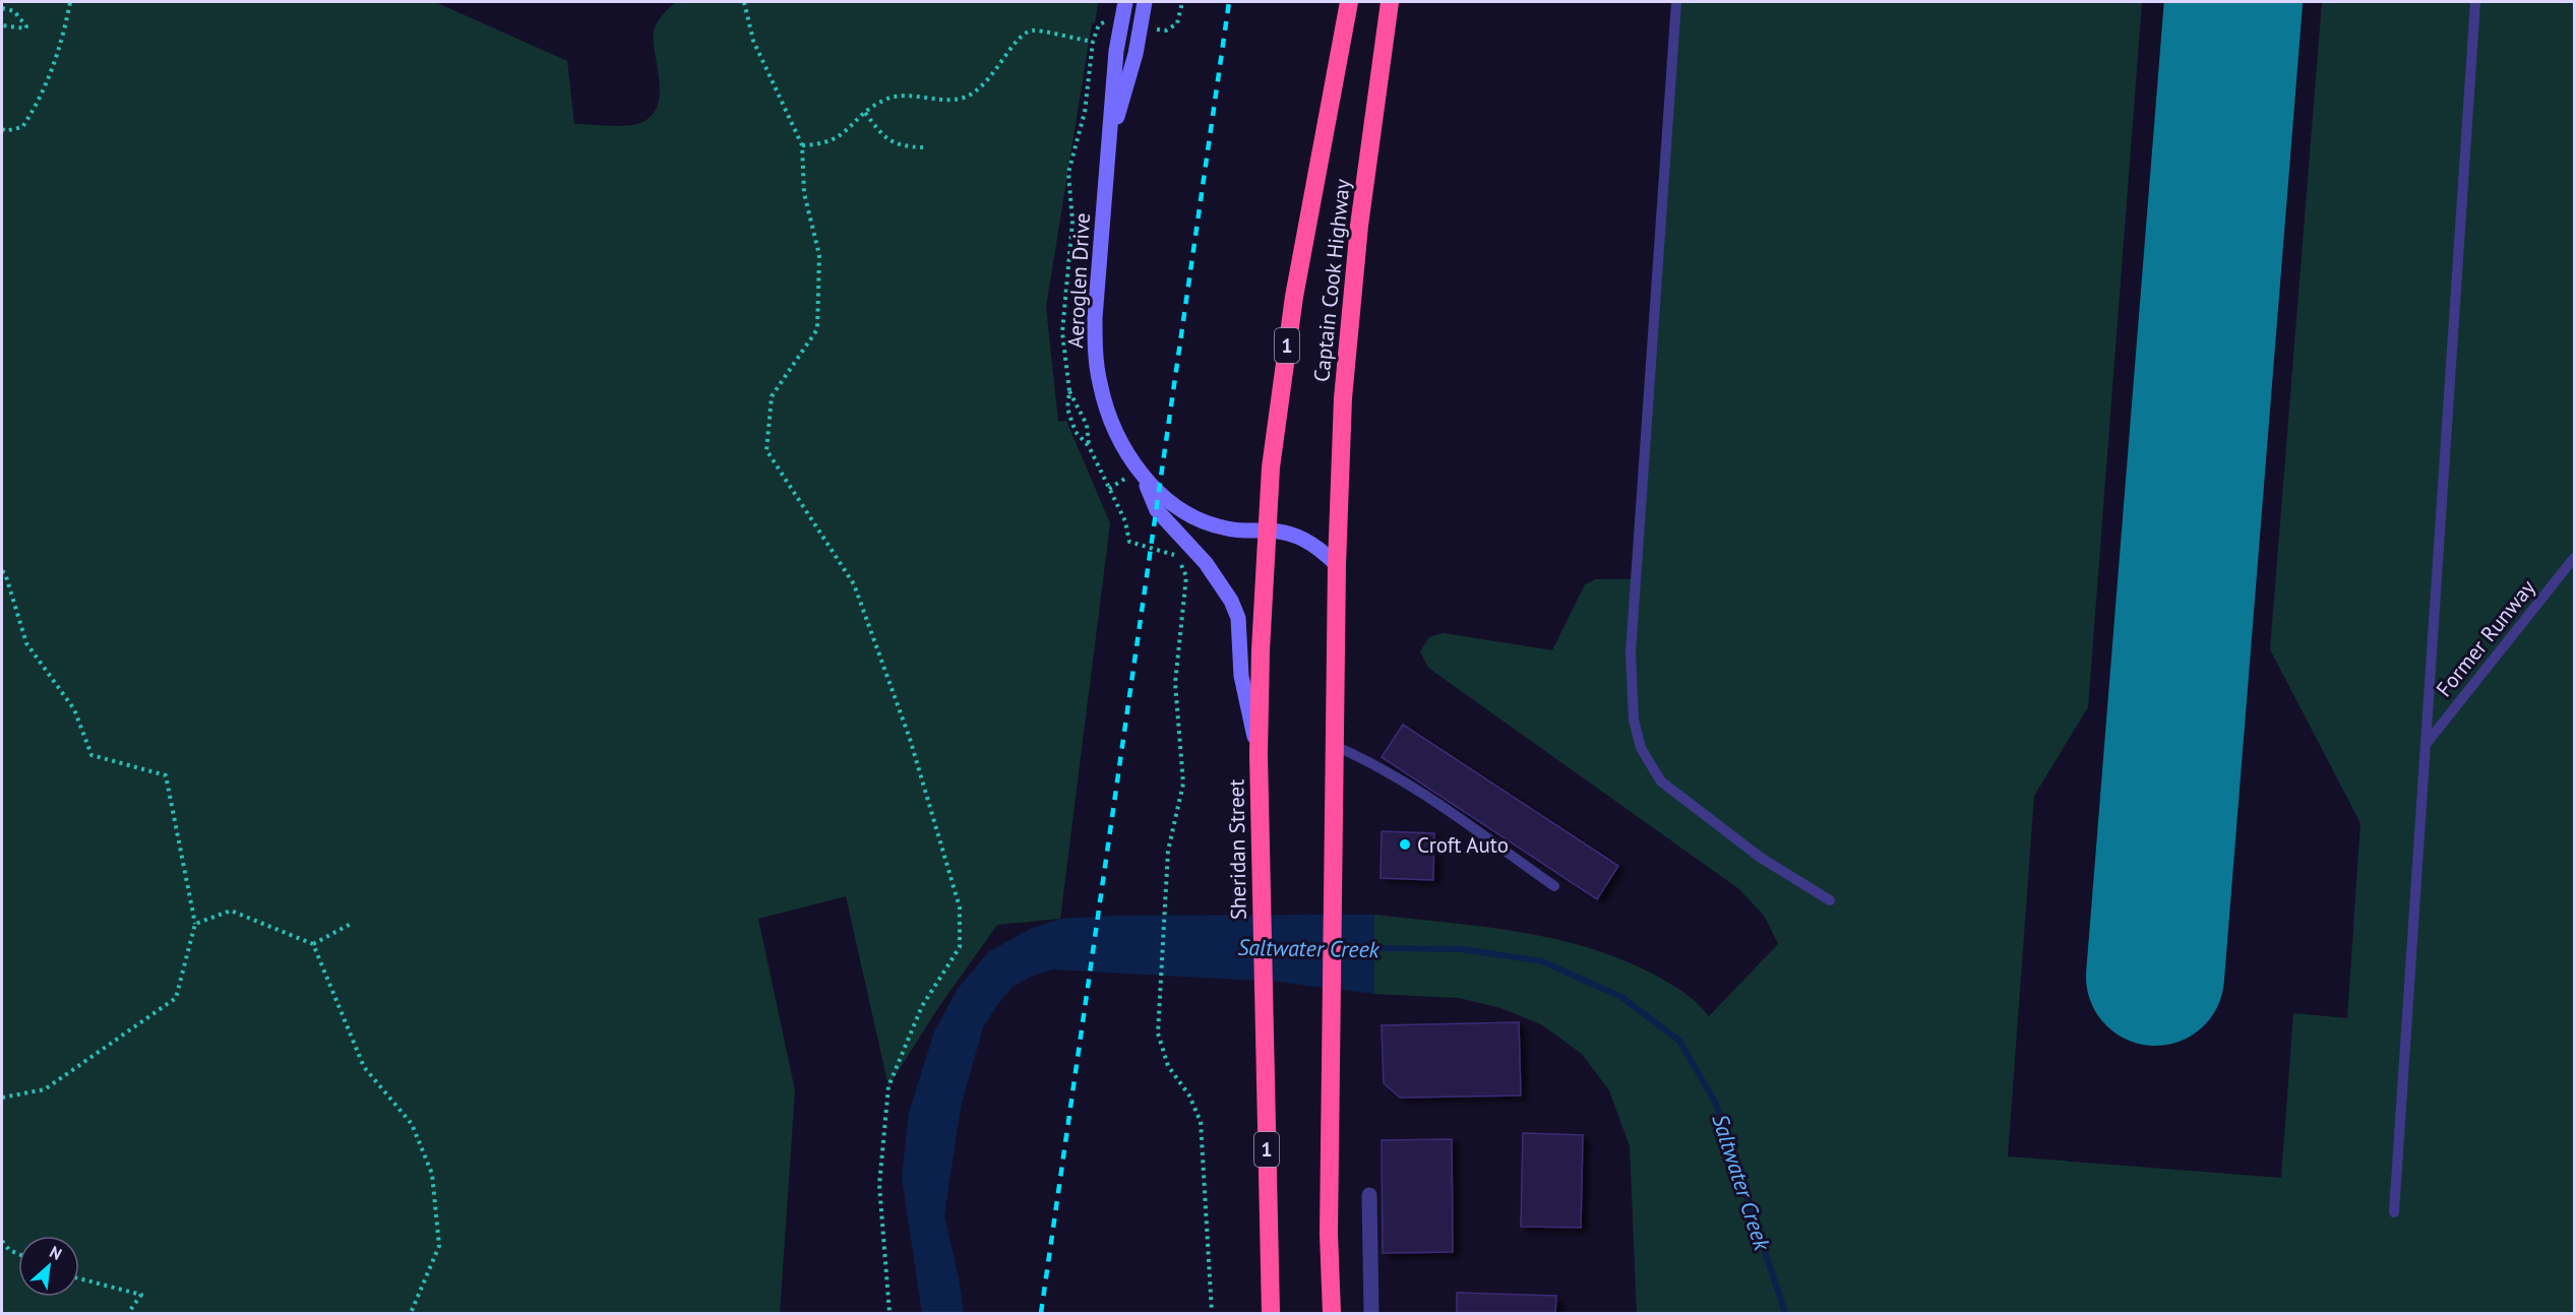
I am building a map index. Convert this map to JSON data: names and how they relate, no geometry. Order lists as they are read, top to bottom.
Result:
{
  "streets": {
    "highway": ["Captain Cook Highway", "1", "Sheridan Street"],
    "street": ["Aeroglen Drive"],
    "lane": ["Former Runway"]
  },
  "crossings": [
    ["Aeroglen Drive", "Captain Cook Highway"],
    ["Aeroglen Drive", "Sheridan Street"],
    ["Captain Cook Highway", "Sheridan Street"]
  ],
  "water": ["Saltwater Creek"],
  "places": ["Croft Auto"],
  "north": "top right"
}
